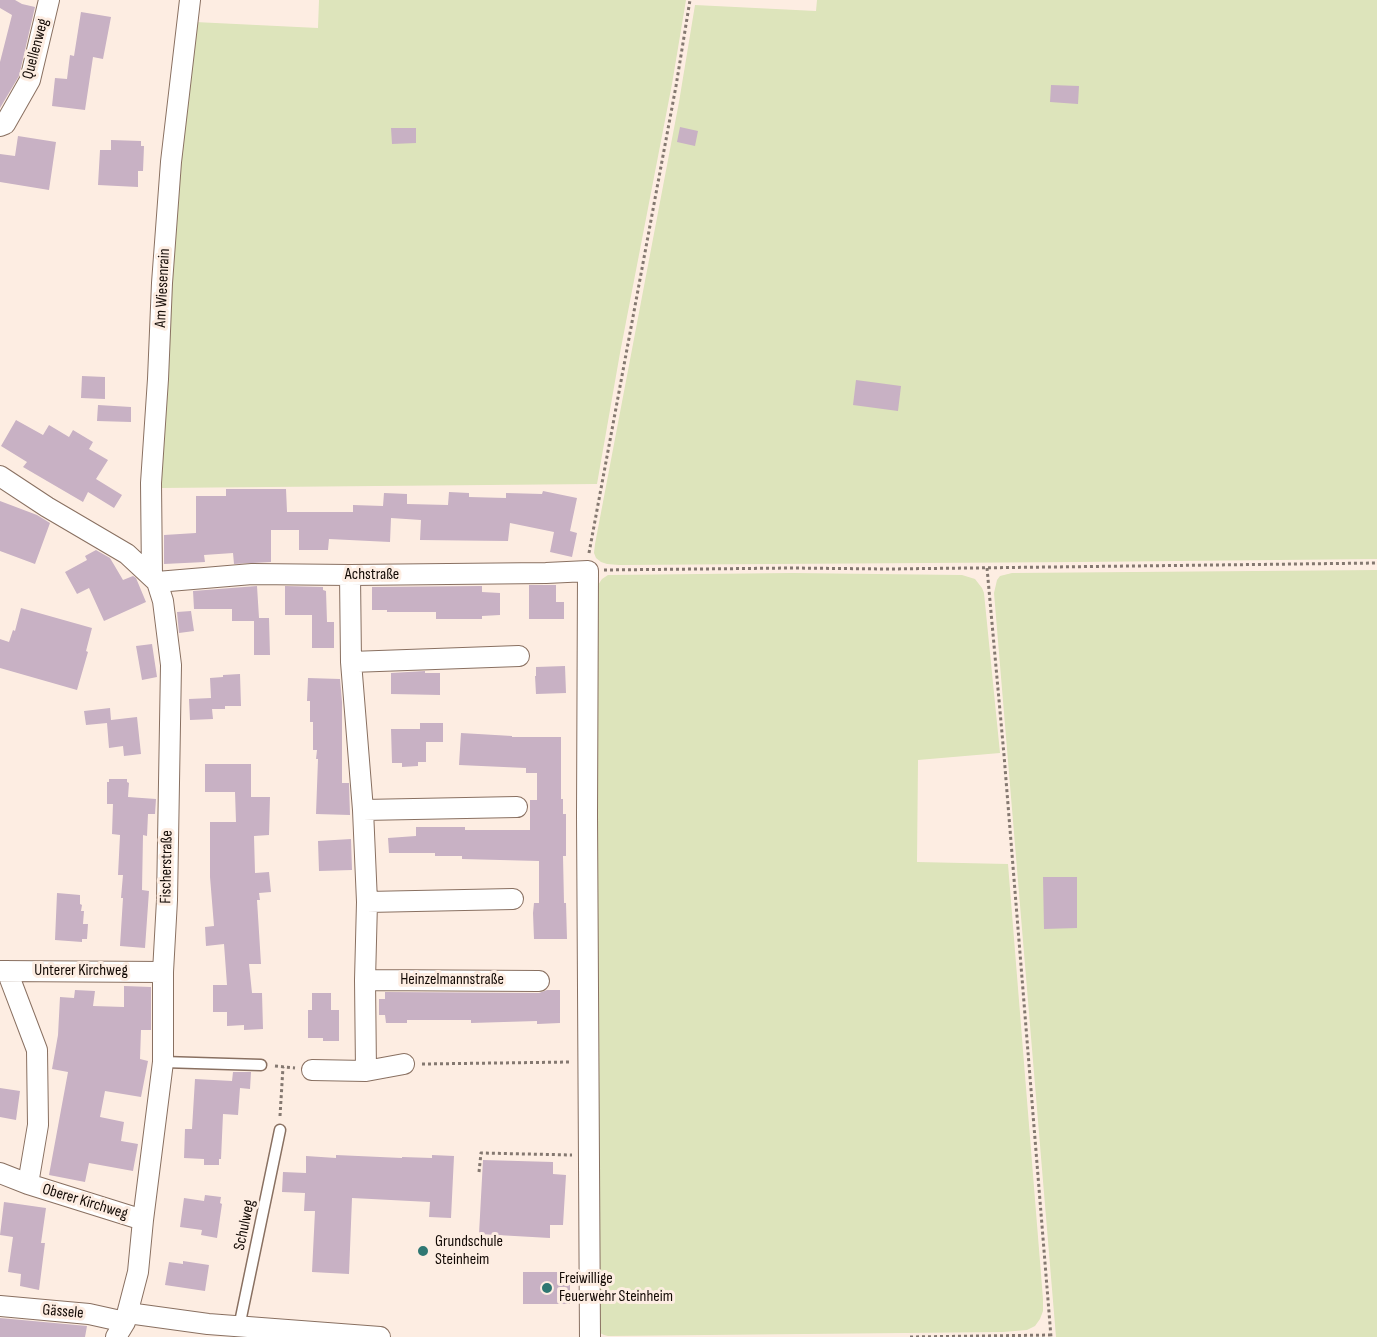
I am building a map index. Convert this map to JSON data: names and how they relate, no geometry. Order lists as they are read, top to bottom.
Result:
{
  "streets": {
    "street": [
      "Quellenweg",
      "Am Wiesenrain",
      "Achstraße",
      "Fischerstraße",
      "Unterer Kirchweg",
      "Heinzelmannstraße",
      "Oberer Kirchweg",
      "Gässele"
    ],
    "lane": ["Schulweg"]
  },
  "crossings": [
    ["Am Wiesenrain", "Achstraße"],
    ["Am Wiesenrain", "Fischerstraße"],
    ["Achstraße", "Fischerstraße"],
    ["Fischerstraße", "Unterer Kirchweg"],
    ["Fischerstraße", "Oberer Kirchweg"],
    ["Fischerstraße", "Gässele"],
    ["Unterer Kirchweg", "Oberer Kirchweg"],
    ["Schulweg", "Gässele"]
  ],
  "places": ["Grundschule Steinheim", "Freiwillige Feuerwehr Steinheim"]
}
